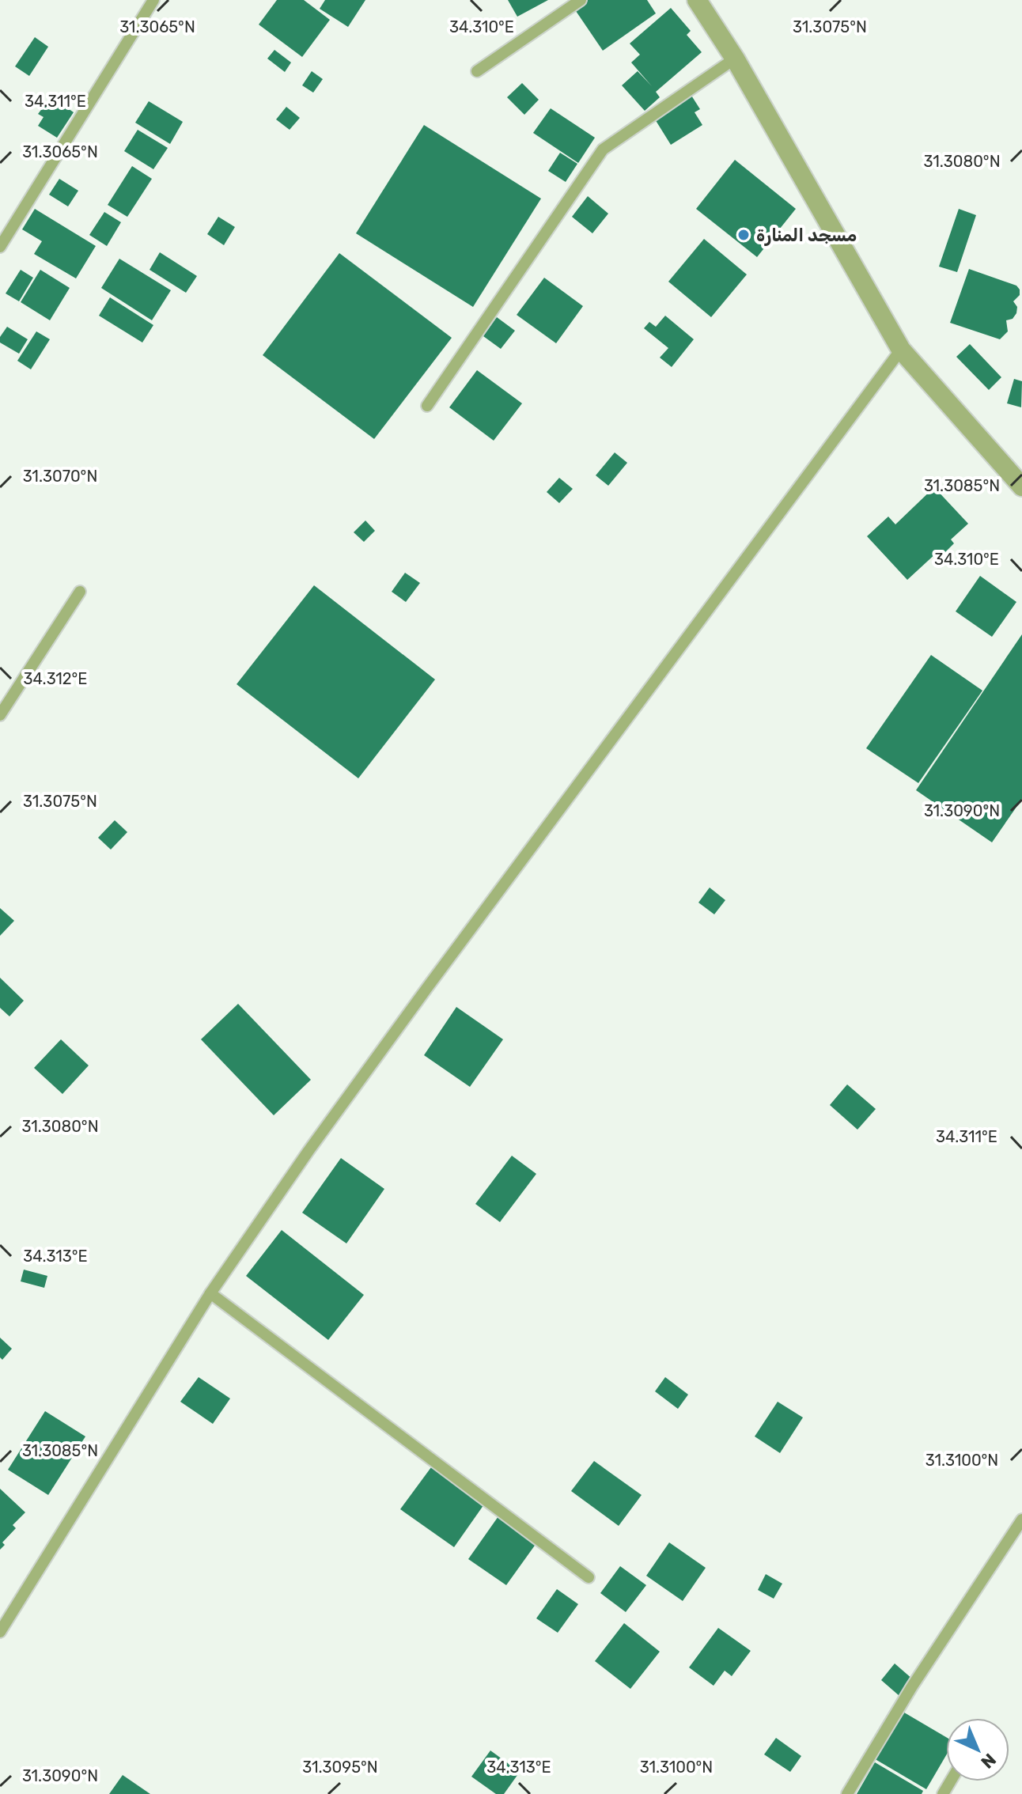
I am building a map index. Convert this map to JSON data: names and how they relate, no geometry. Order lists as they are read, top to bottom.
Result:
{
  "places": ["مسجد المنارة"],
  "north": "bottom right",
  "coordinates": [
    "31.3065°N",
    "31.3075°N",
    "34.310°E",
    "34.311°E",
    "31.3080°N",
    "31.3070°N",
    "31.3085°N",
    "34.312°E",
    "31.3090°N",
    "34.313°E",
    "31.3100°N",
    "31.3095°N"
  ]
}
